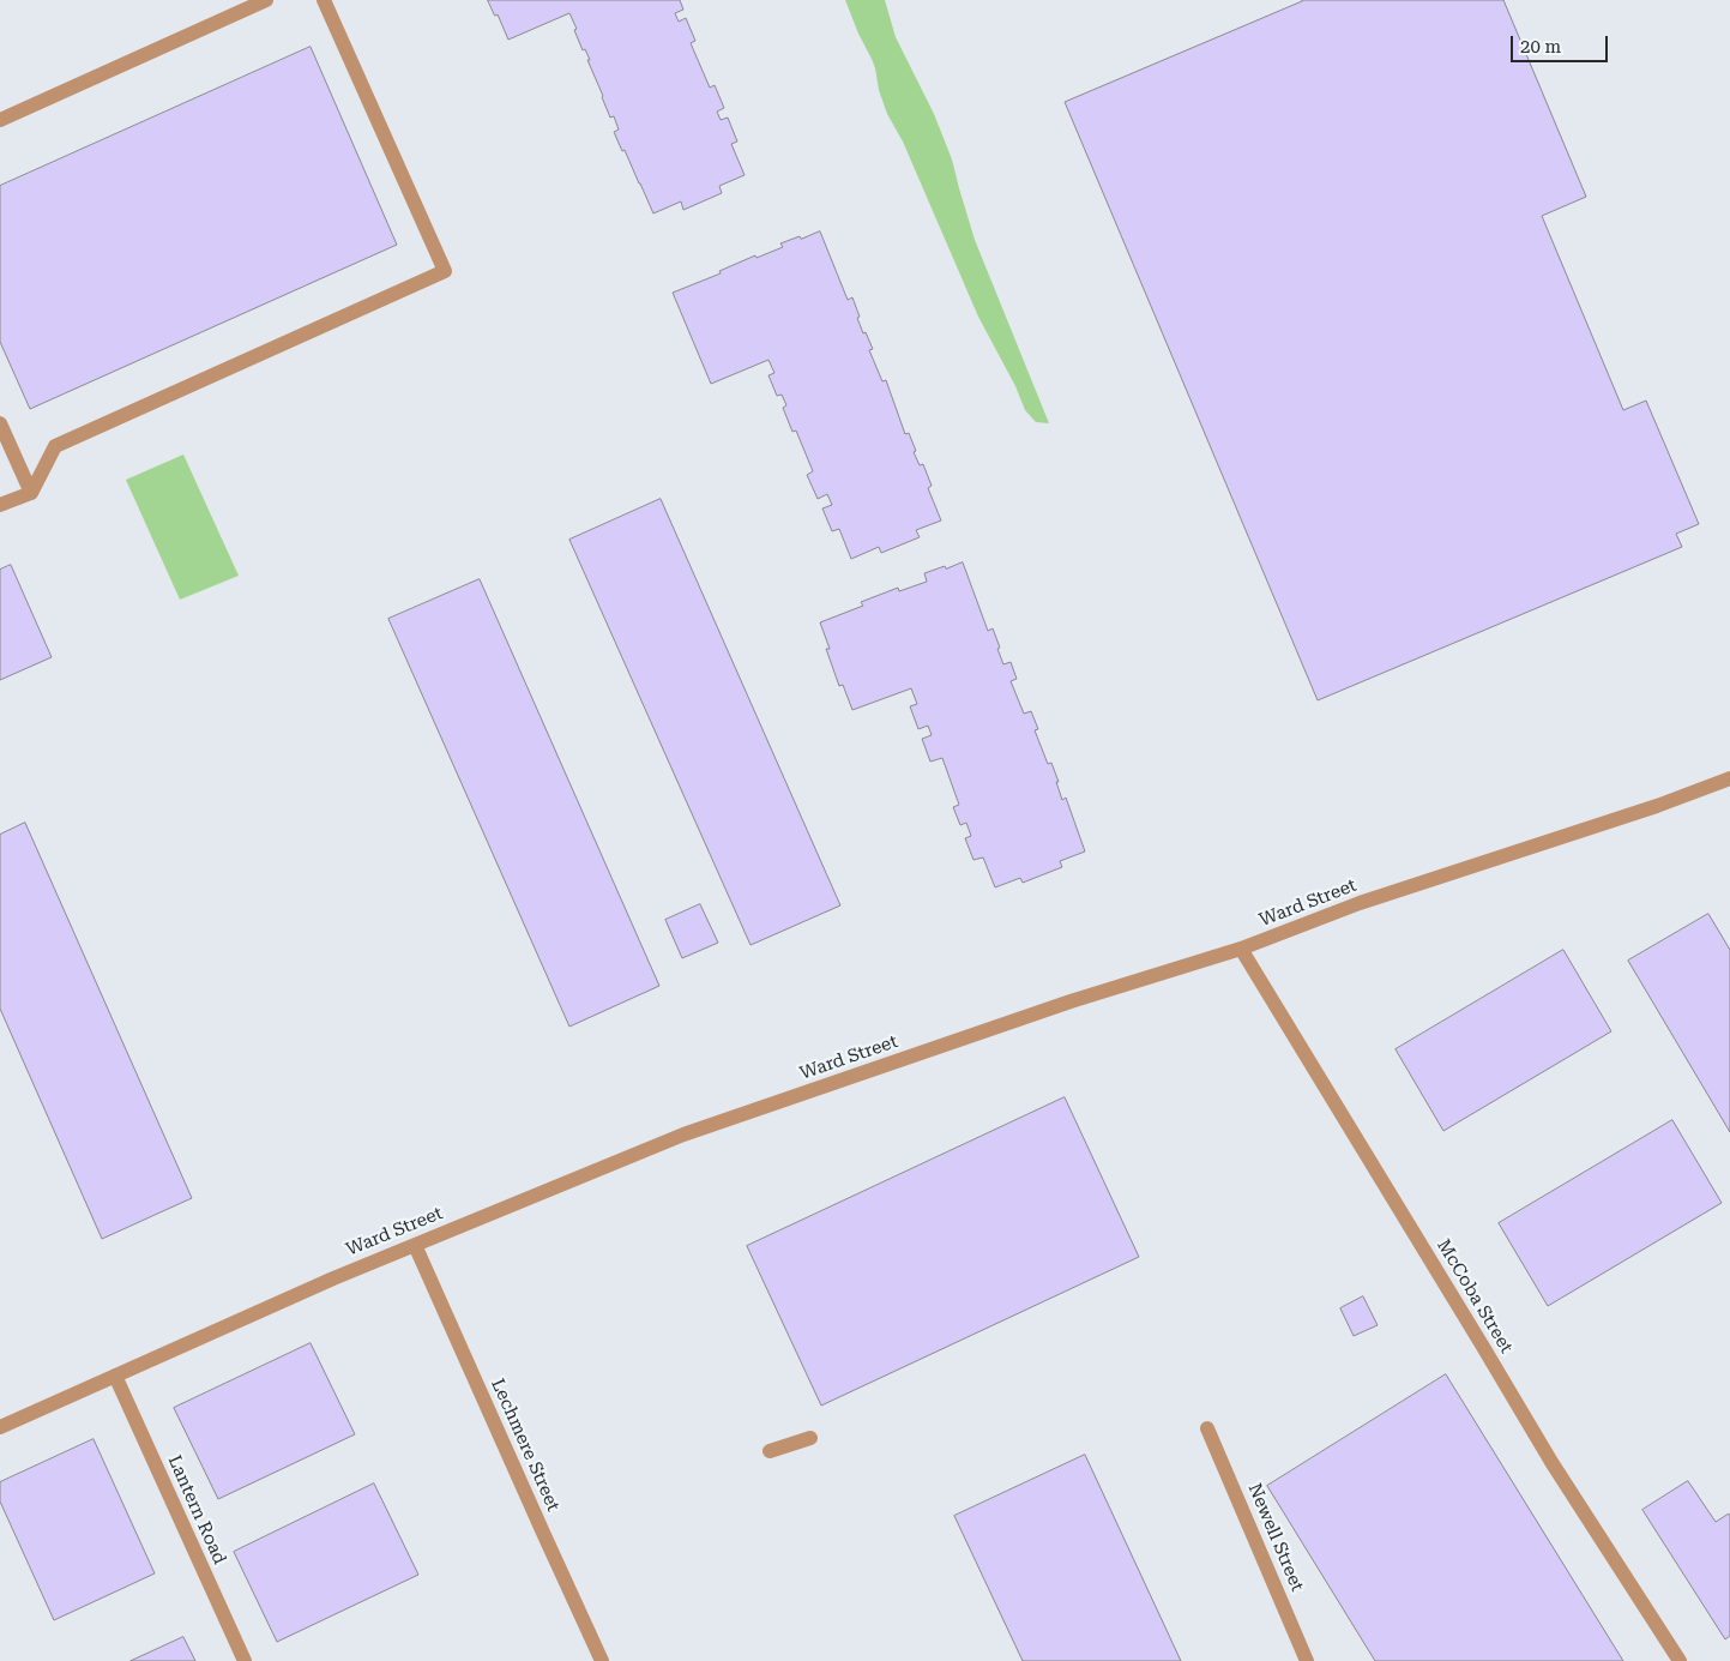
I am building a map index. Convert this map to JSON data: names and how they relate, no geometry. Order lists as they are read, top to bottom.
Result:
{
  "streets": {
    "street": [
      "Ward Street",
      "McCoba Street",
      "Lechmere Street",
      "Lantern Road",
      "Newell Street"
    ]
  },
  "crossings": [
    ["Ward Street", "McCoba Street"],
    ["Ward Street", "Lechmere Street"],
    ["Ward Street", "Lantern Road"]
  ],
  "scale_bar": "20 m"
}
